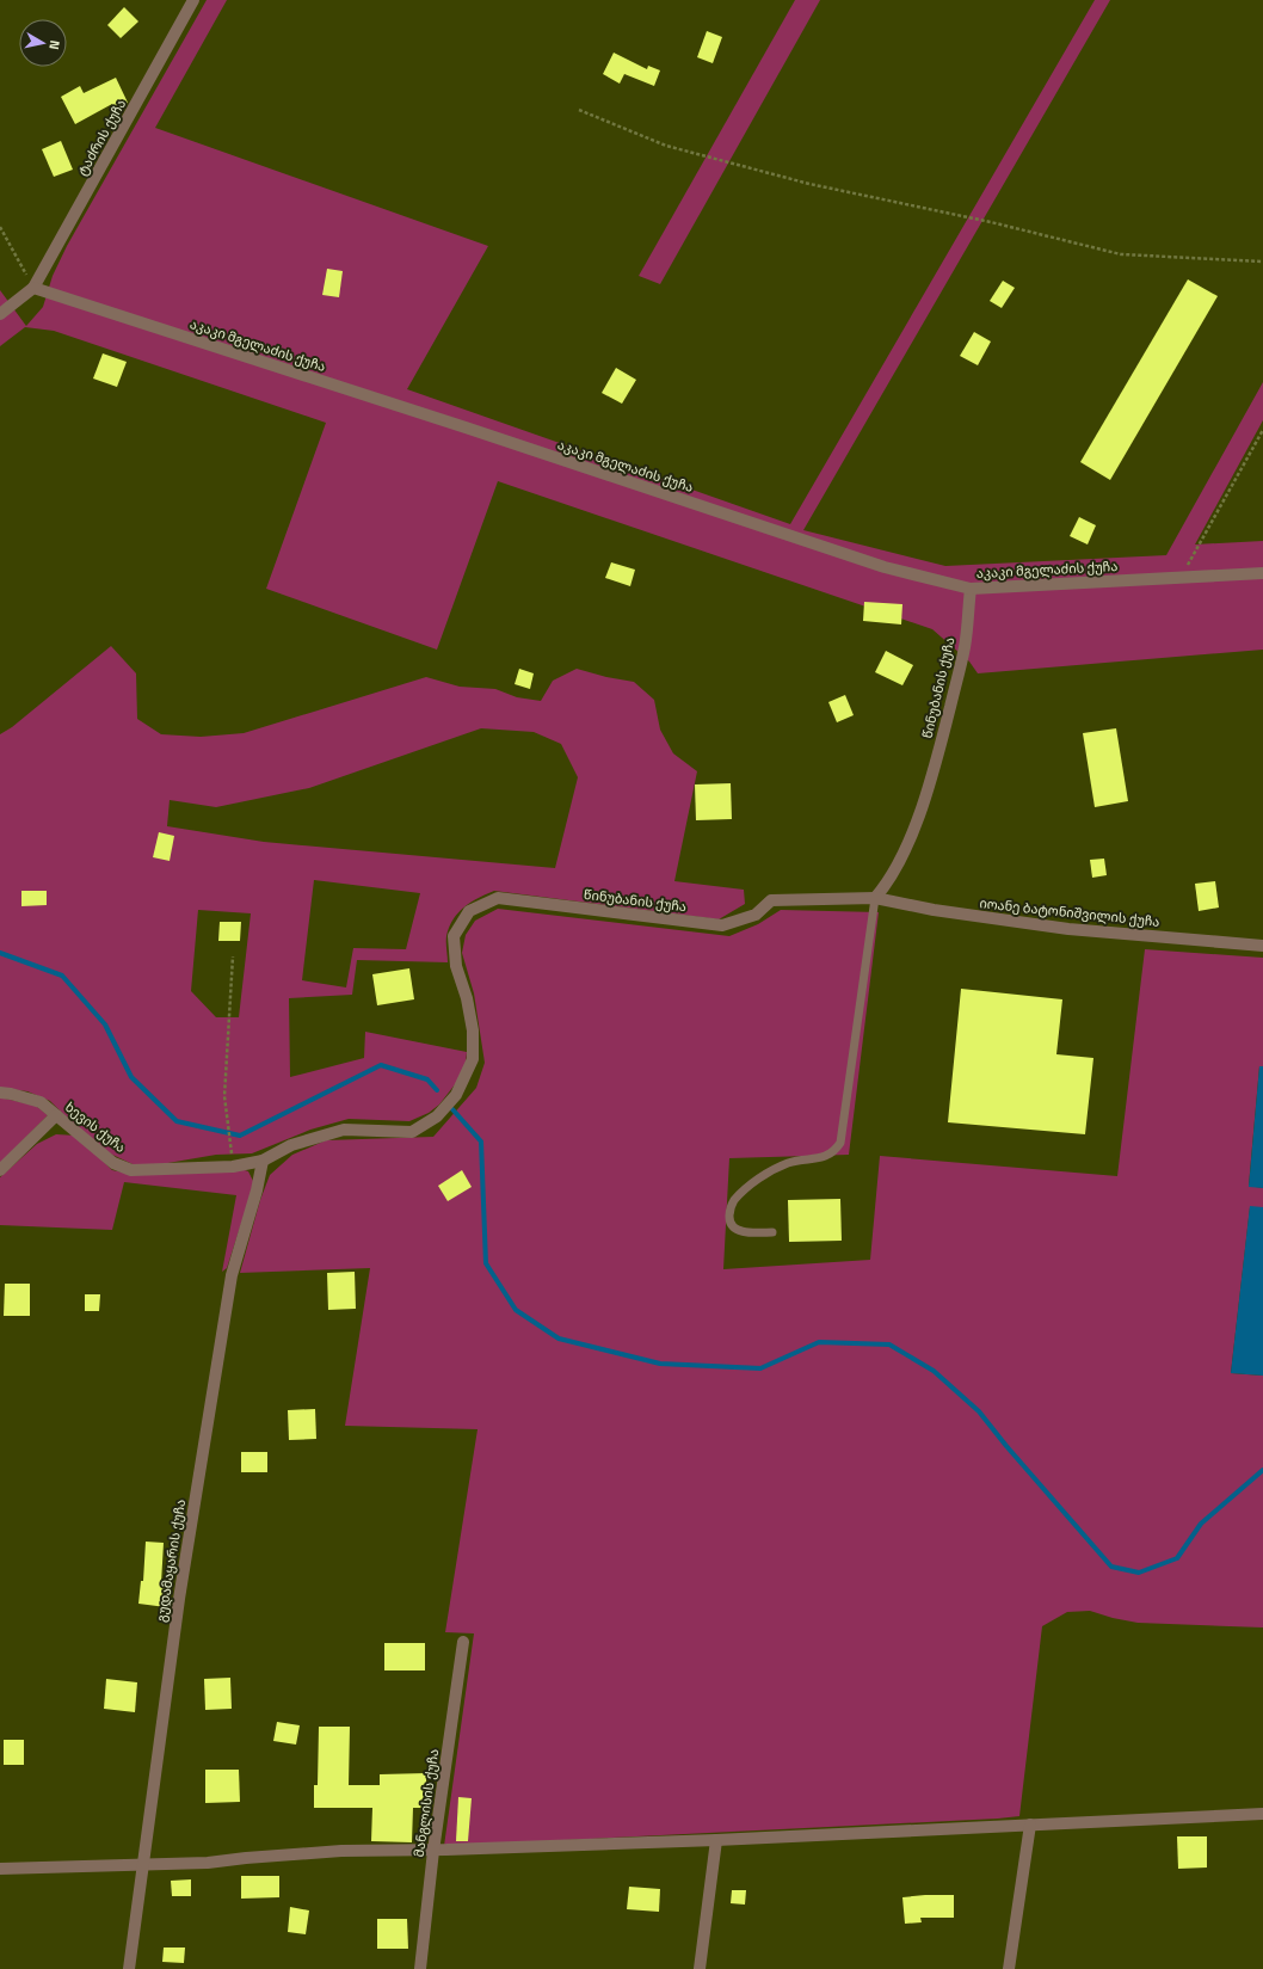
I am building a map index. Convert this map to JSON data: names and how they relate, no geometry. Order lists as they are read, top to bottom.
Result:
{
  "streets": {
    "street": [
      "ტაძრის ქუჩა",
      "აკაკი მგელაძის ქუჩა",
      "წინუბანის ქუჩა",
      "იოანე ბატონიშვილის ქუჩა",
      "ხევის ქუჩა",
      "გუდამაყარის ქუჩა",
      "მანგლისის ქუჩა"
    ]
  },
  "crossings": [
    ["ტაძრის ქუჩა", "აკაკი მგელაძის ქუჩა"],
    ["აკაკი მგელაძის ქუჩა", "წინუბანის ქუჩა"],
    ["წინუბანის ქუჩა", "იოანე ბატონიშვილის ქუჩა"],
    ["წინუბანის ქუჩა", "ხევის ქუჩა"],
    ["წინუბანის ქუჩა", "გუდამაყარის ქუჩა"],
    ["ხევის ქუჩა", "გუდამაყარის ქუჩა"]
  ],
  "north": "right"
}
